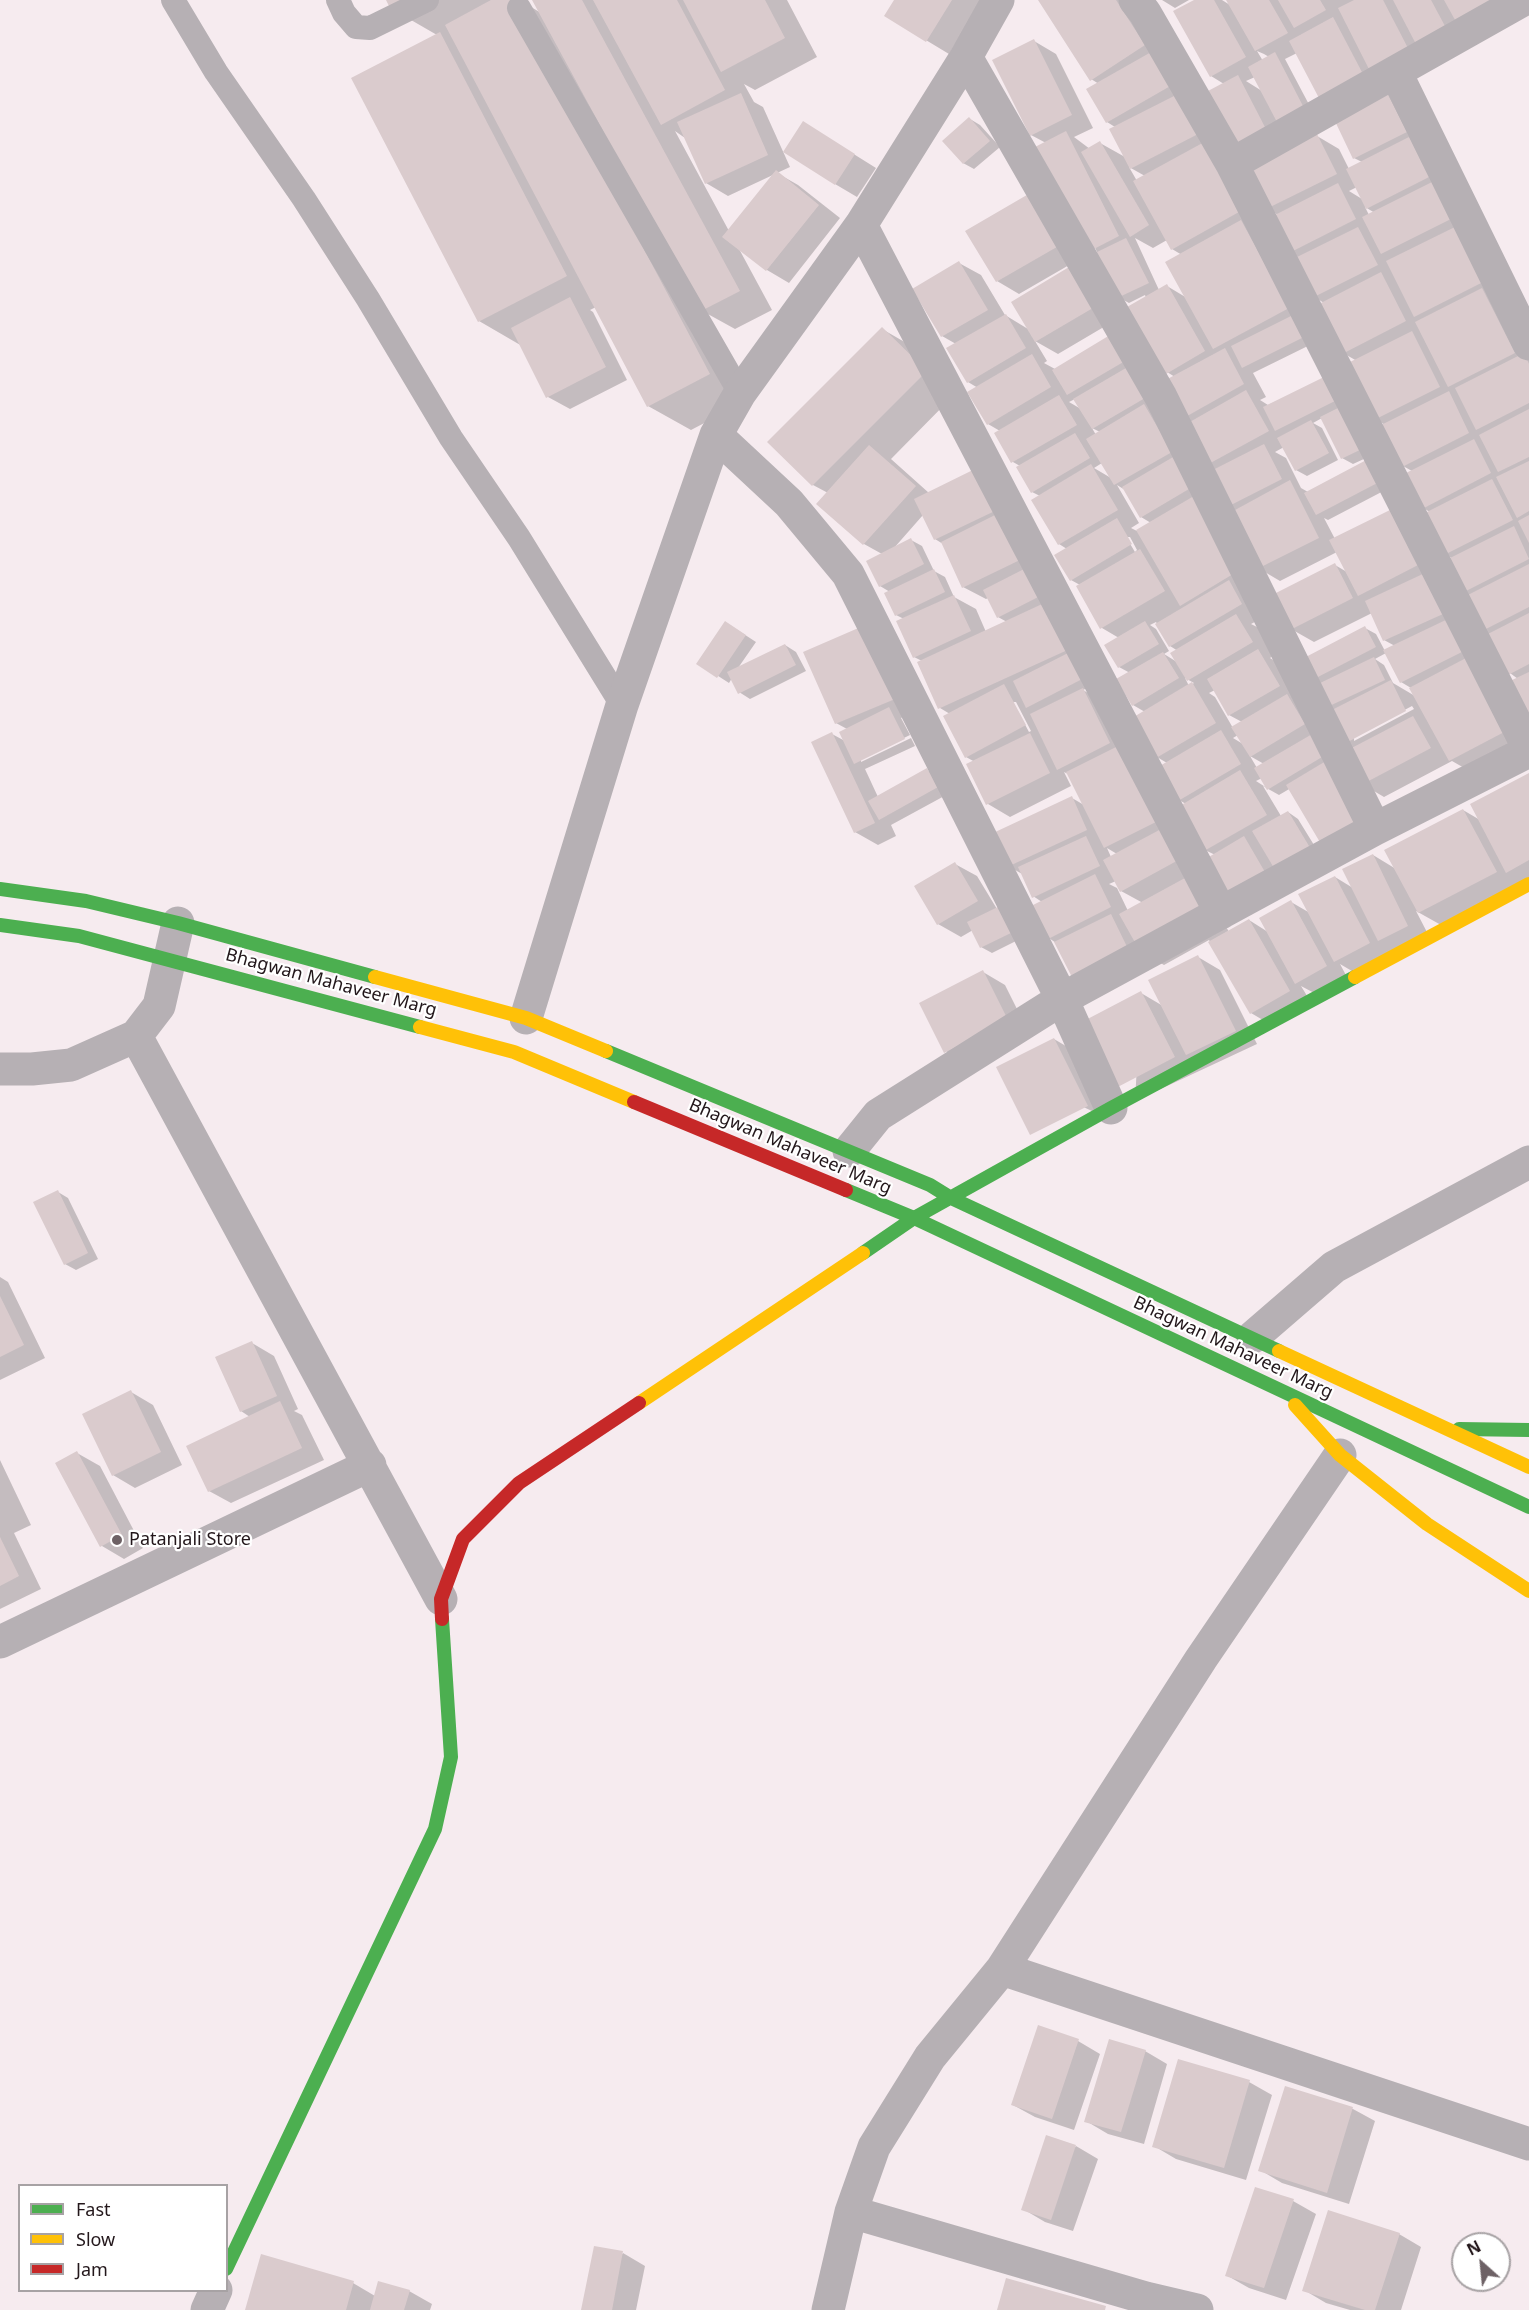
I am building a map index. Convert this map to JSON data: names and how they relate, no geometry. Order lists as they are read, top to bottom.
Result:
{
  "streets": {
    "street": ["Bhagwan Mahaveer Marg"]
  },
  "places": ["Patanjali Store"],
  "legend": ["Fast", "Slow", "Jam"],
  "north": "top left"
}
